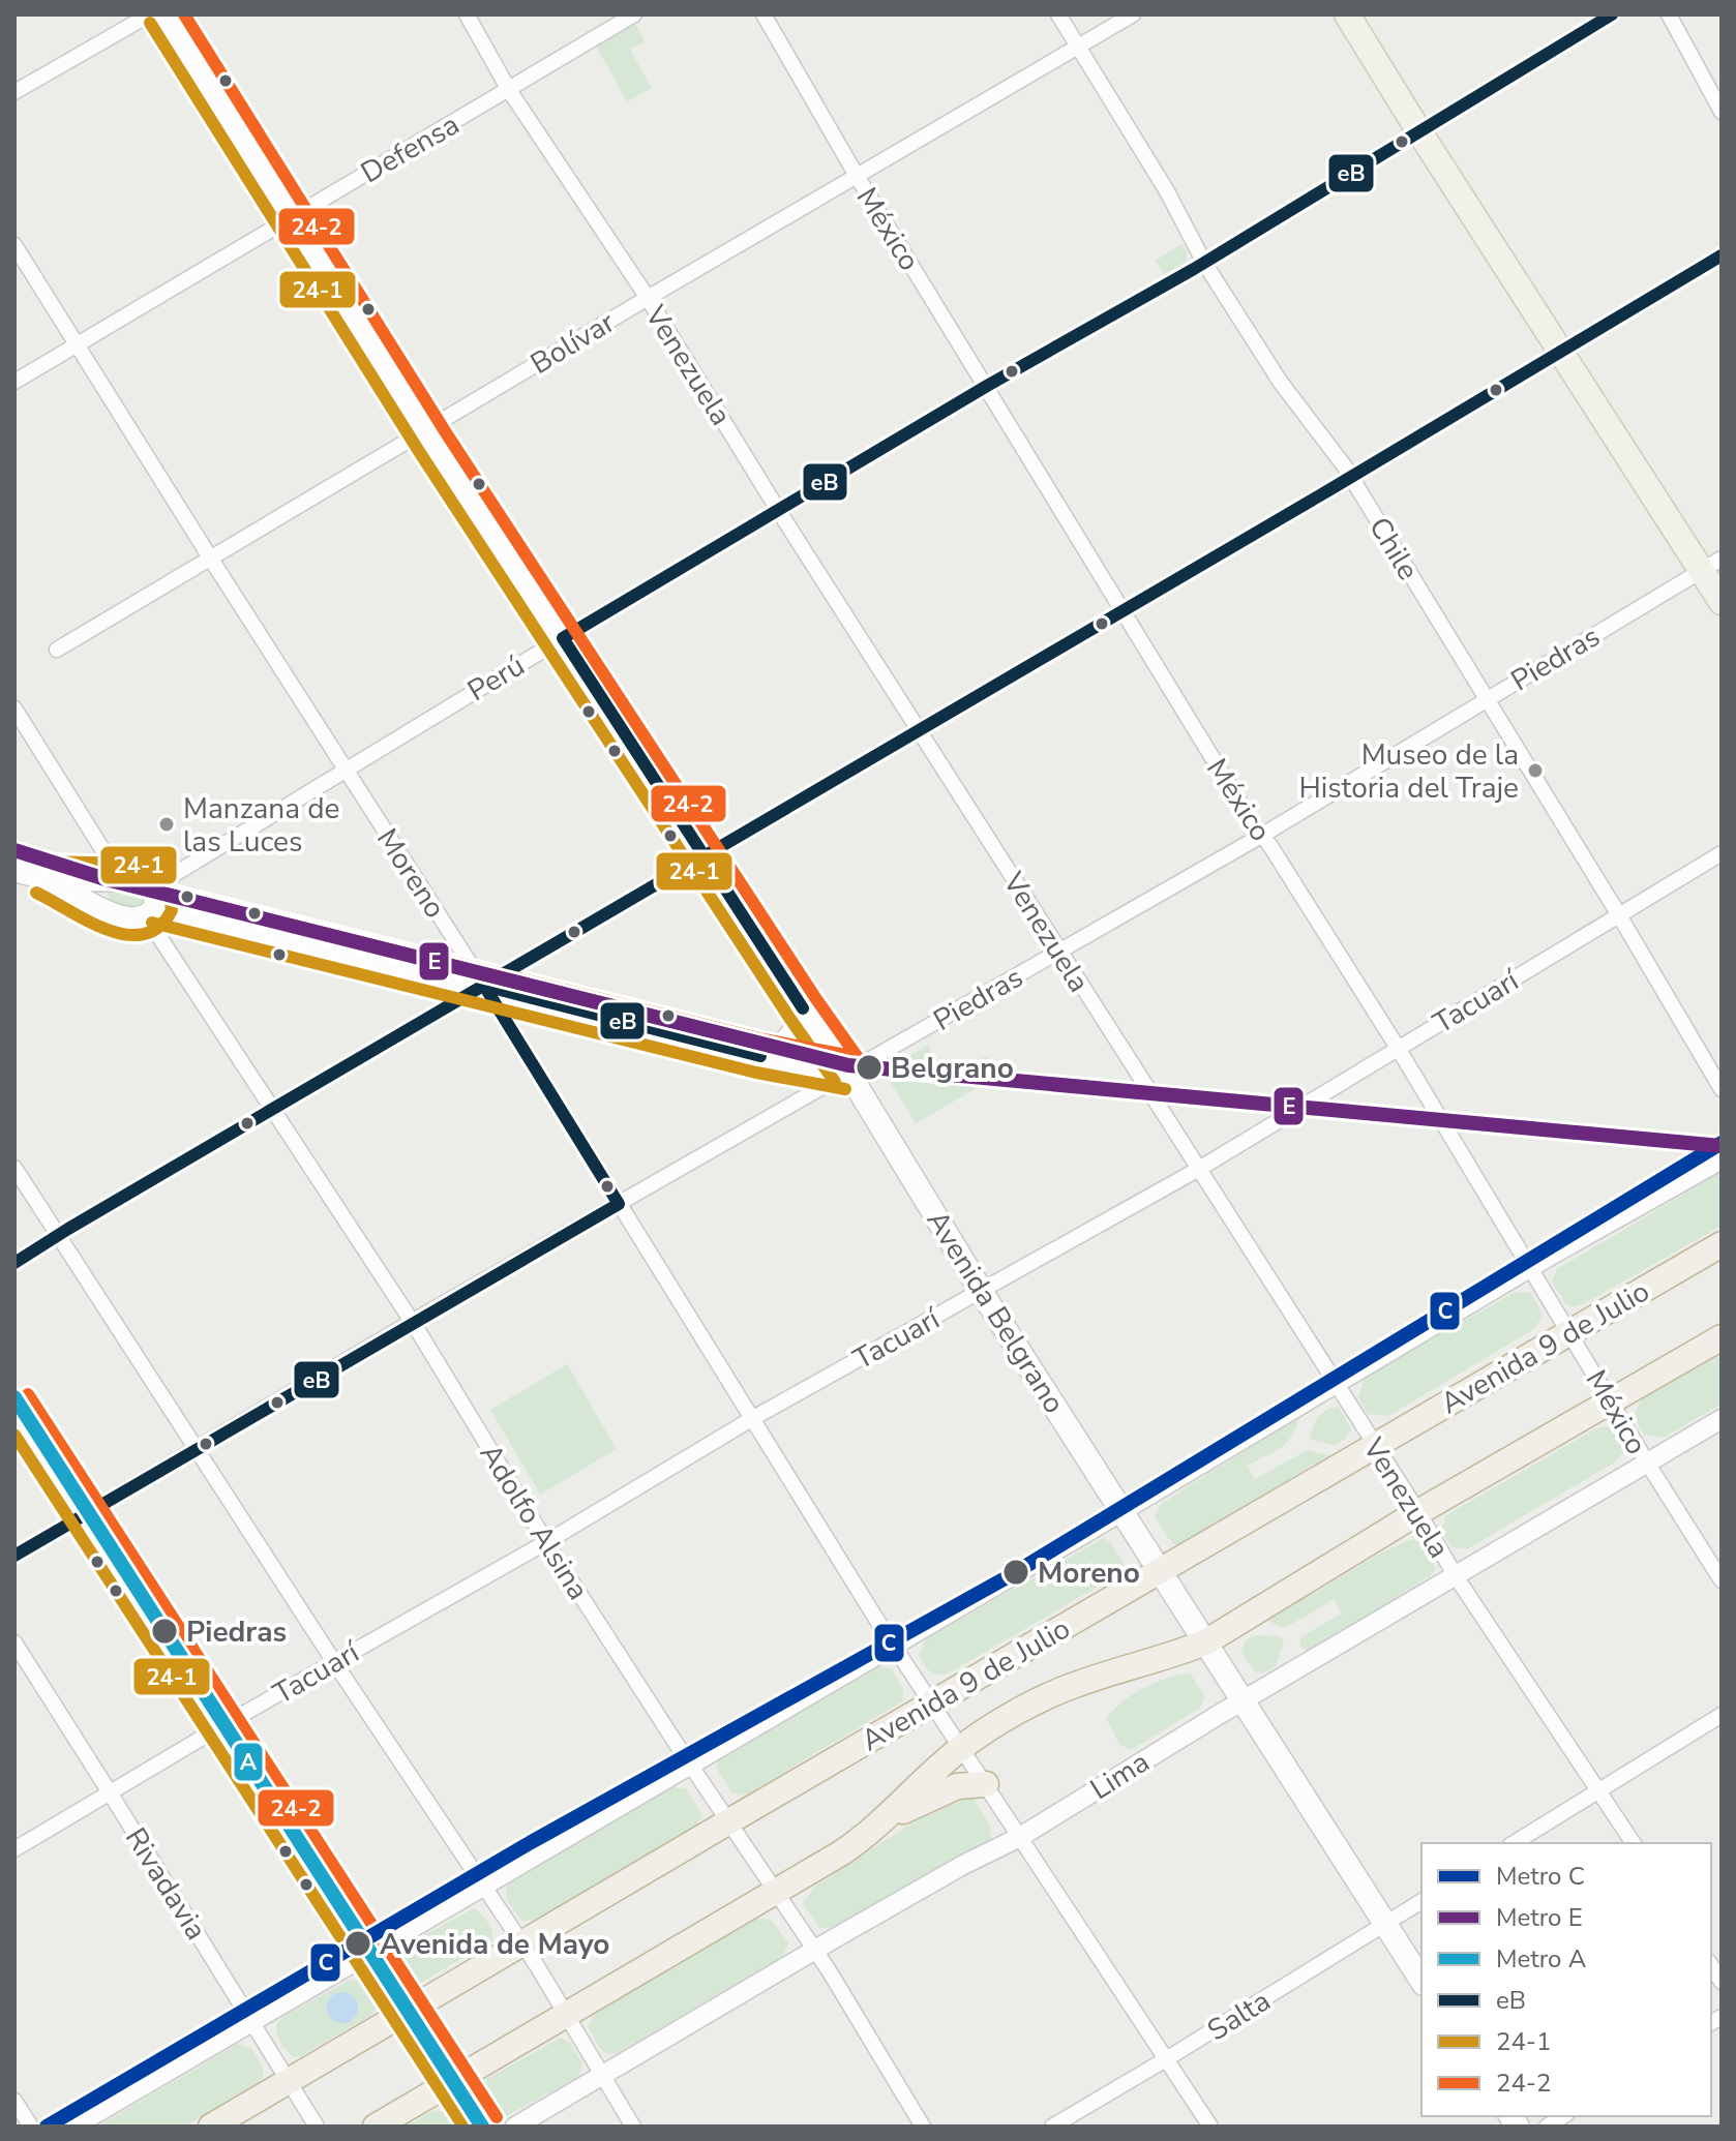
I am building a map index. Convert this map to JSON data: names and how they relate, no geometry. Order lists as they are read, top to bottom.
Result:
{
  "streets": {
    "highway": ["Avenida 9 de Julio"],
    "main road": ["Avenida Belgrano"],
    "street": [
      "Defensa",
      "México",
      "Bolívar",
      "Venezuela",
      "Chile",
      "Piedras",
      "Perú",
      "Moreno",
      "Tacuarí",
      "Adolfo Alsina",
      "Lima",
      "Rivadavia",
      "Salta"
    ]
  },
  "crossings": [
    ["Defensa", "Venezuela"],
    ["Defensa", "Moreno"],
    ["Defensa", "Avenida Belgrano"],
    ["México", "Bolívar"],
    ["México", "Piedras"],
    ["México", "Perú"],
    ["México", "Tacuarí"],
    ["México", "Avenida 9 de Julio"],
    ["México", "Lima"],
    ["Bolívar", "Venezuela"],
    ["Bolívar", "Chile"],
    ["Bolívar", "Moreno"],
    ["Bolívar", "Avenida Belgrano"],
    ["Venezuela", "Piedras"],
    ["Venezuela", "Perú"],
    ["Venezuela", "Tacuarí"],
    ["Venezuela", "Avenida 9 de Julio"],
    ["Venezuela", "Lima"],
    ["Chile", "Piedras"],
    ["Chile", "Perú"],
    ["Chile", "Tacuarí"],
    ["Piedras", "Moreno"],
    ["Piedras", "Avenida Belgrano"],
    ["Piedras", "Adolfo Alsina"],
    ["Perú", "Moreno"],
    ["Perú", "Avenida Belgrano"],
    ["Perú", "Adolfo Alsina"],
    ["Moreno", "Tacuarí"],
    ["Moreno", "Avenida 9 de Julio"],
    ["Moreno", "Lima"],
    ["Moreno", "Salta"],
    ["Tacuarí", "Avenida Belgrano"],
    ["Tacuarí", "Adolfo Alsina"],
    ["Tacuarí", "Rivadavia"],
    ["Avenida Belgrano", "Avenida 9 de Julio"],
    ["Avenida Belgrano", "Lima"],
    ["Avenida Belgrano", "Salta"],
    ["Avenida 9 de Julio", "Adolfo Alsina"],
    ["Avenida 9 de Julio", "Rivadavia"],
    ["Adolfo Alsina", "Lima"]
  ],
  "places": [
    "Museo de la Historia del Traje",
    "Manzana de las Luces",
    "Belgrano",
    "Moreno",
    "Piedras",
    "Avenida de Mayo"
  ],
  "lines": [
    "transit line eB",
    "transit line 24-2",
    "transit line 24-1",
    "metro line E",
    "metro line C",
    "metro line A"
  ],
  "legend": [
    "Metro C",
    "Metro E",
    "Metro A",
    "eB",
    "24-1",
    "24-2"
  ]
}
